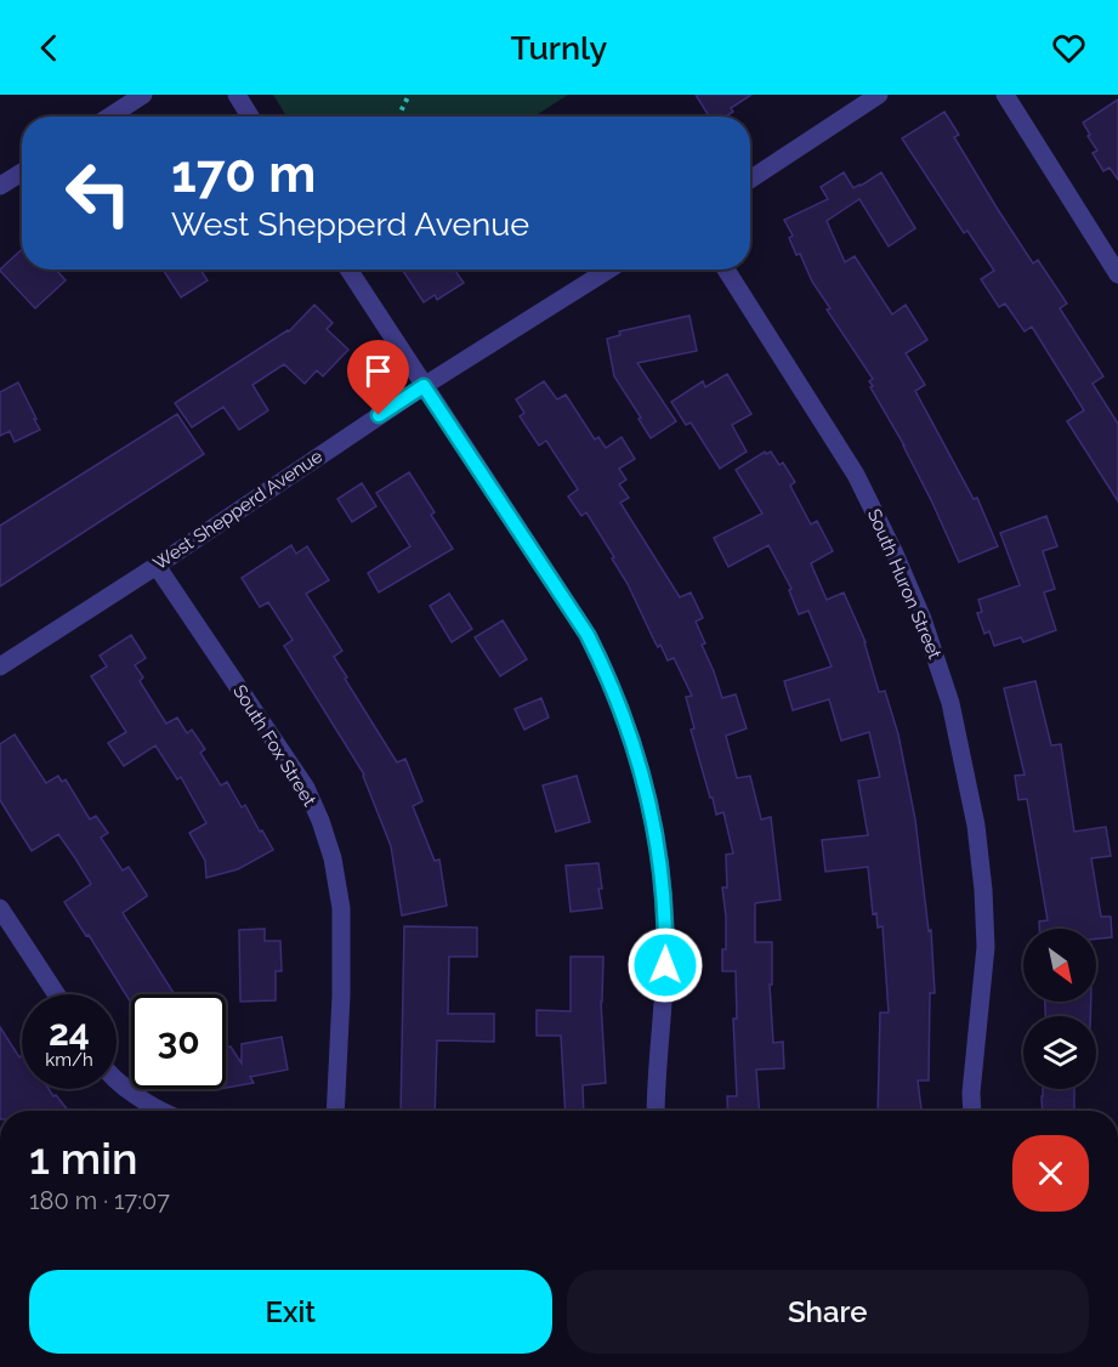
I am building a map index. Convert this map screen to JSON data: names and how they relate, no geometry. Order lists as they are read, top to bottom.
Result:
{
  "streets": {
    "street": ["West Shepperd Avenue", "South Huron Street", "South Fox Street"]
  },
  "crossings": [
    ["West Shepperd Avenue", "South Fox Street"]
  ],
  "north": "bottom right",
  "page": {
    "header": "Turnly",
    "turn": ["170 m", "West Shepperd Avenue"],
    "speed": "24 km/h",
    "limit": "30",
    "heading": ["1 min", "180 m · 17:07"],
    "buttons": ["Exit", "Share"]
  }
}
